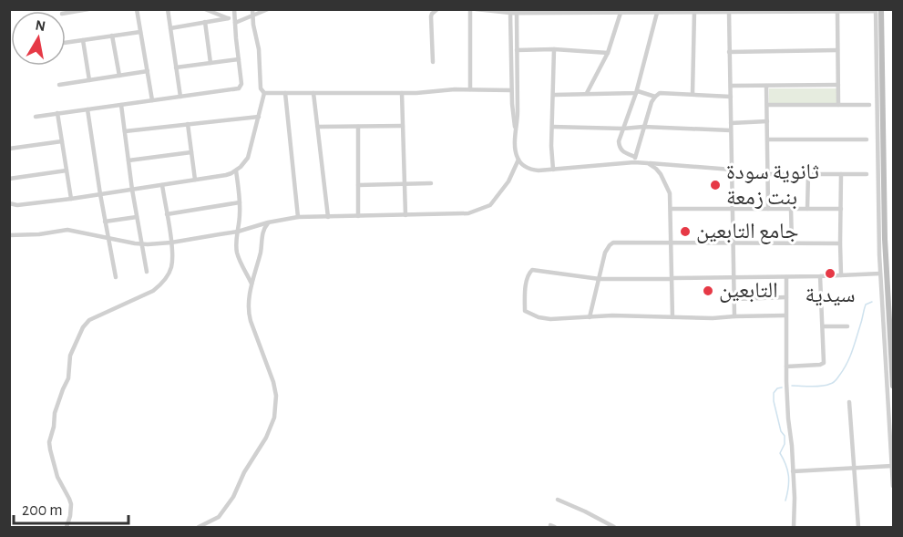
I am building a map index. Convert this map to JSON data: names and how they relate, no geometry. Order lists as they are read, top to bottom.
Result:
{
  "places": [
    "ثانوية سودة بنت زمعة",
    "جامع التابعين",
    "سيدية",
    "التابعين"
  ],
  "scale_bar": "200 m",
  "north": "top"
}
